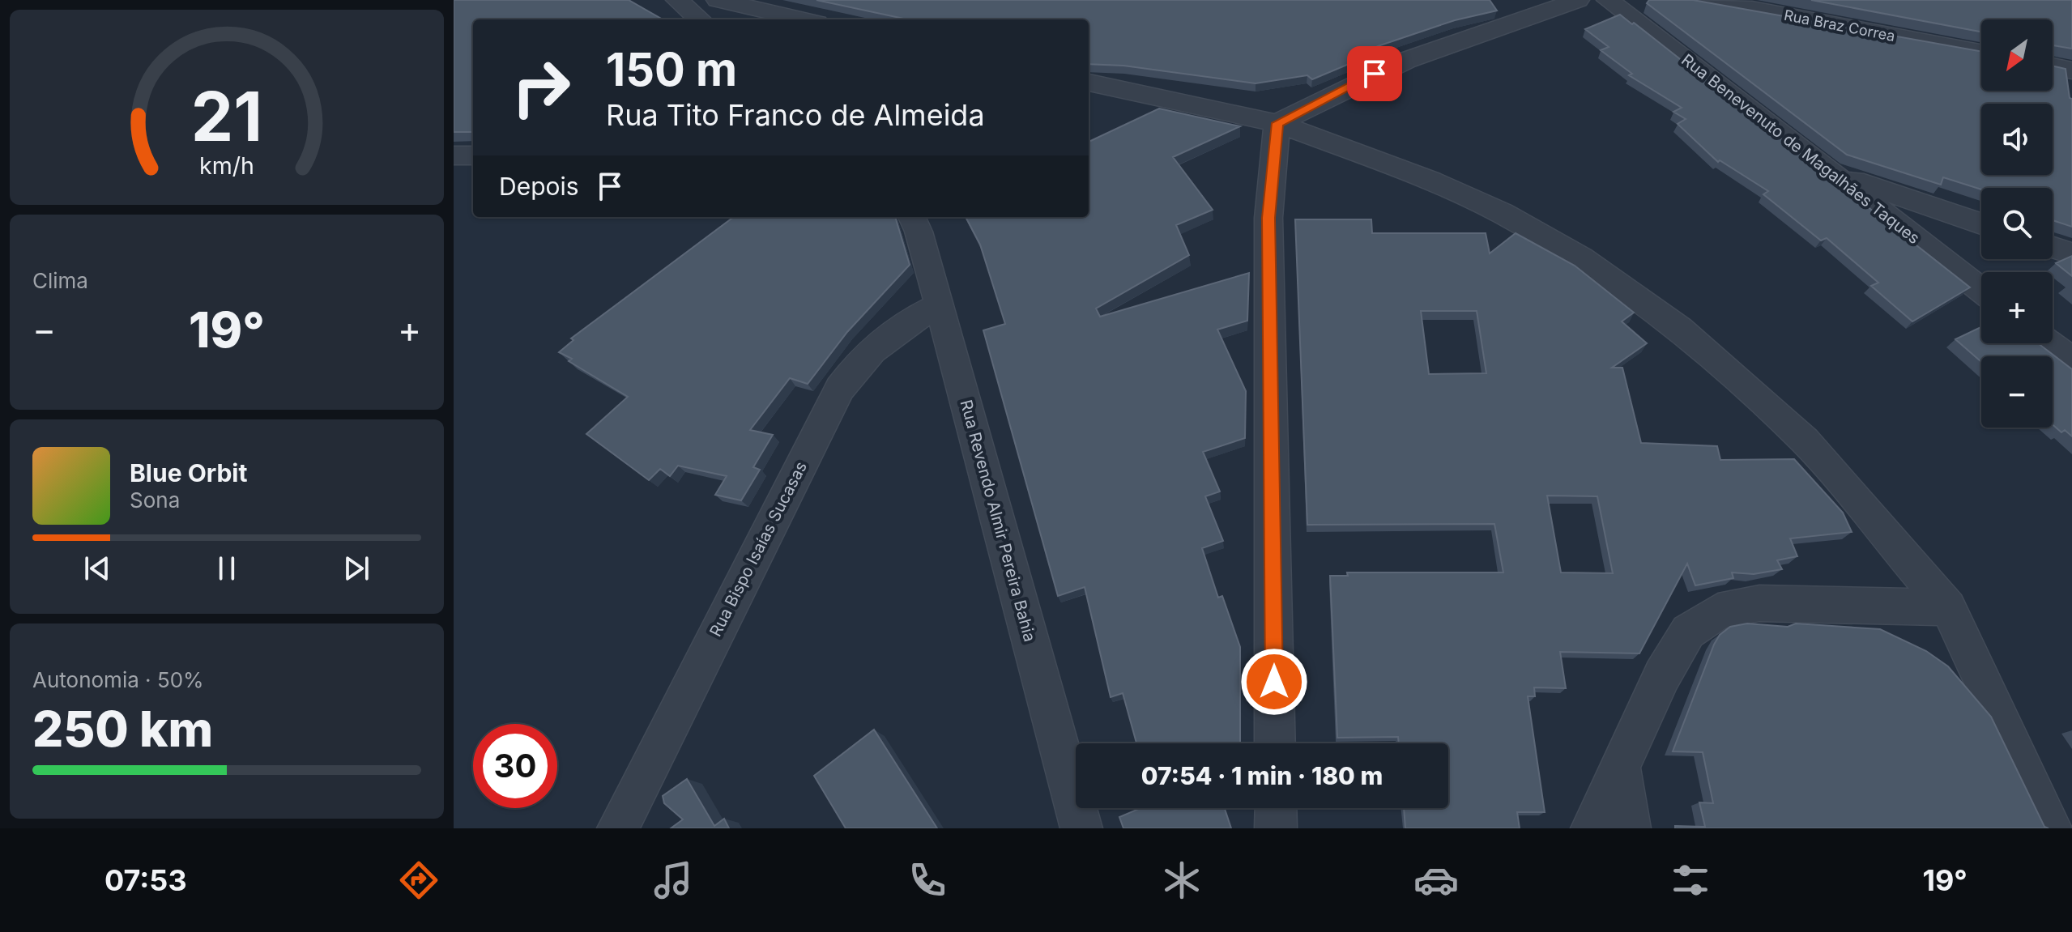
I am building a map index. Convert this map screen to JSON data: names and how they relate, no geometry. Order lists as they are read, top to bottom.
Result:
{
  "streets": {
    "street": [
      "Rua Braz Correa",
      "Rua Benevenuto de Magalhães Taques",
      "Rua Revendo Almir Pereira Bahia",
      "Rua Bispo Isaías Sucasas"
    ]
  },
  "crossings": [
    ["Rua Revendo Almir Pereira Bahia", "Rua Bispo Isaías Sucasas"]
  ],
  "north": "bottom left",
  "page": {
    "map_buttons": ["+", "−"],
    "turn": ["150 m", "Rua Tito Franco de Almeida"],
    "then": "Depois",
    "tile": [
      "Clima",
      ["Autonomia · 50%", "250 km"]
    ],
    "heat": ["−", "19°", "+"],
    "song": ["Blue Orbit", "Sona"],
    "limit": "30",
    "trip": "07:54 · 1 min · 180 m",
    "tabs": ["07:53", "19°"],
    "gauge": ["21", "km/h"]
  }
}
